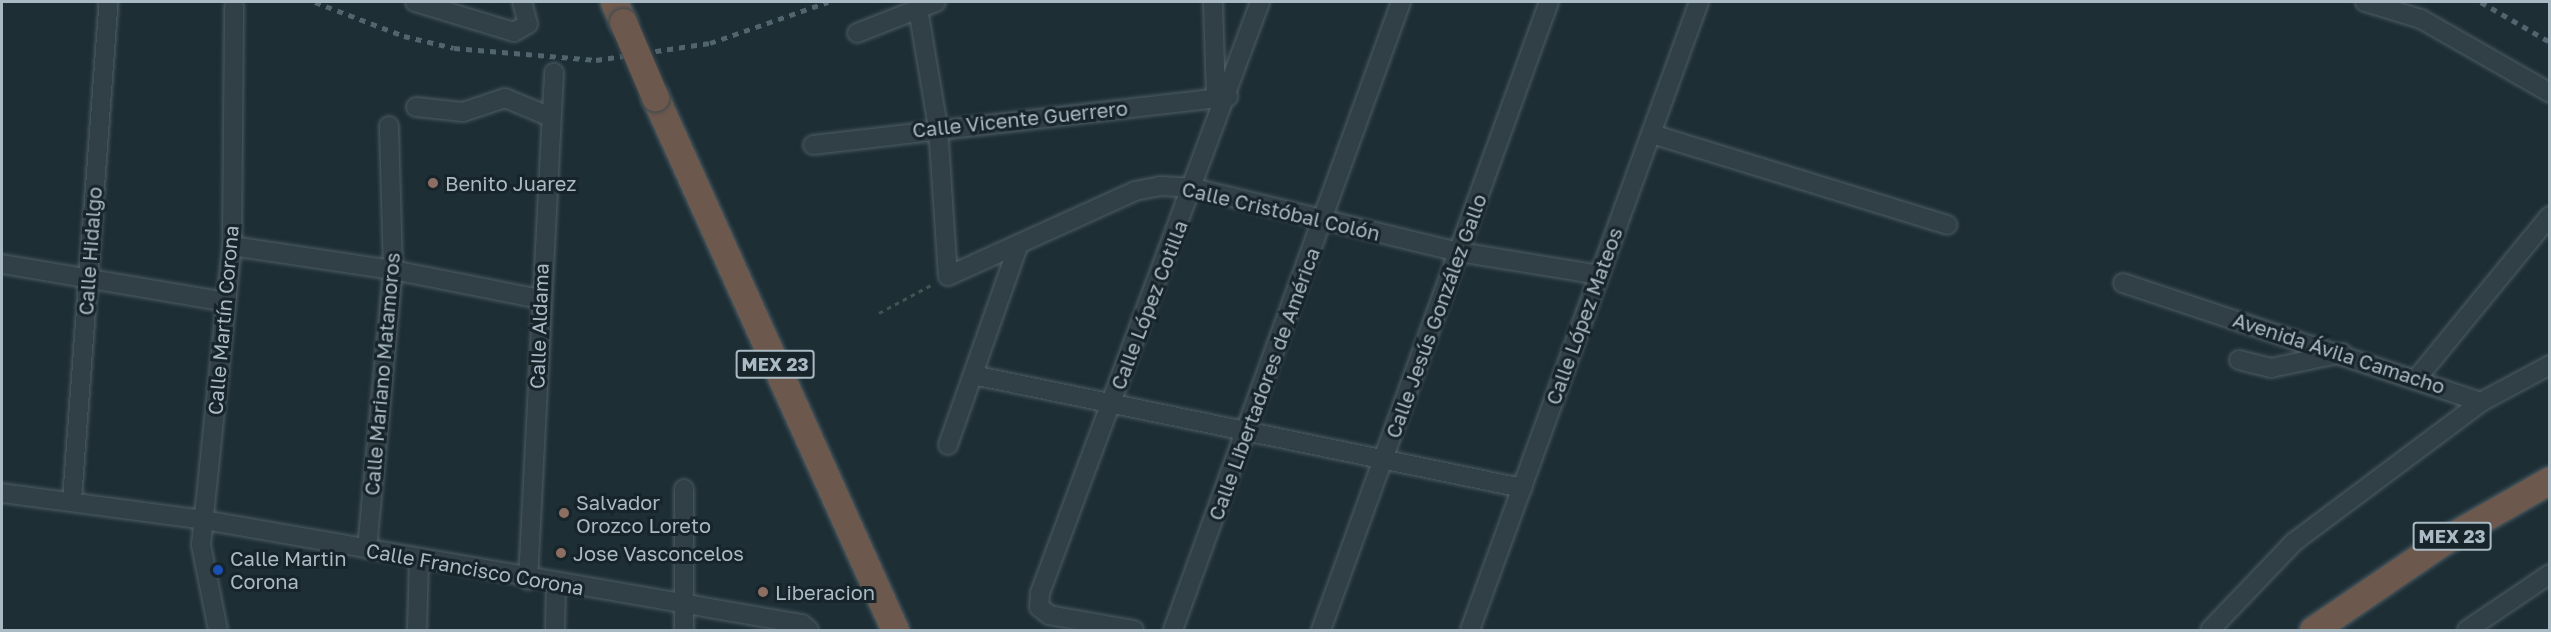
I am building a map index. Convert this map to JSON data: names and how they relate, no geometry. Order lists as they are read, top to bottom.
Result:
{
  "streets": {
    "highway": ["MEX 23"],
    "street": [
      "Calle Vicente Guerrero",
      "Calle Cristóbal Colón",
      "Calle Hidalgo",
      "Calle López Cotilla",
      "Calle Jesús González Gallo",
      "Calle López Mateos",
      "Calle Martín Corona",
      "Calle Aldama",
      "Avenida Ávila Camacho",
      "Calle Mariano Matamoros",
      "Calle Libertadores de América",
      "Calle Francisco Corona"
    ]
  },
  "crossings": [
    ["Calle Vicente Guerrero", "Calle López Cotilla"],
    ["Calle Cristóbal Colón", "Calle López Cotilla"],
    ["Calle Cristóbal Colón", "Calle Jesús González Gallo"],
    ["Calle Cristóbal Colón", "Calle López Mateos"],
    ["Calle Cristóbal Colón", "Calle Libertadores de América"],
    ["Calle Hidalgo", "Calle Francisco Corona"],
    ["Calle Martín Corona", "Calle Francisco Corona"],
    ["Calle Aldama", "Calle Francisco Corona"],
    ["Calle Mariano Matamoros", "Calle Francisco Corona"]
  ],
  "places": [
    "Benito Juarez",
    "Salvador Orozco Loreto",
    "Jose Vasconcelos",
    "Calle Martin Corona",
    "Liberacion"
  ]
}
